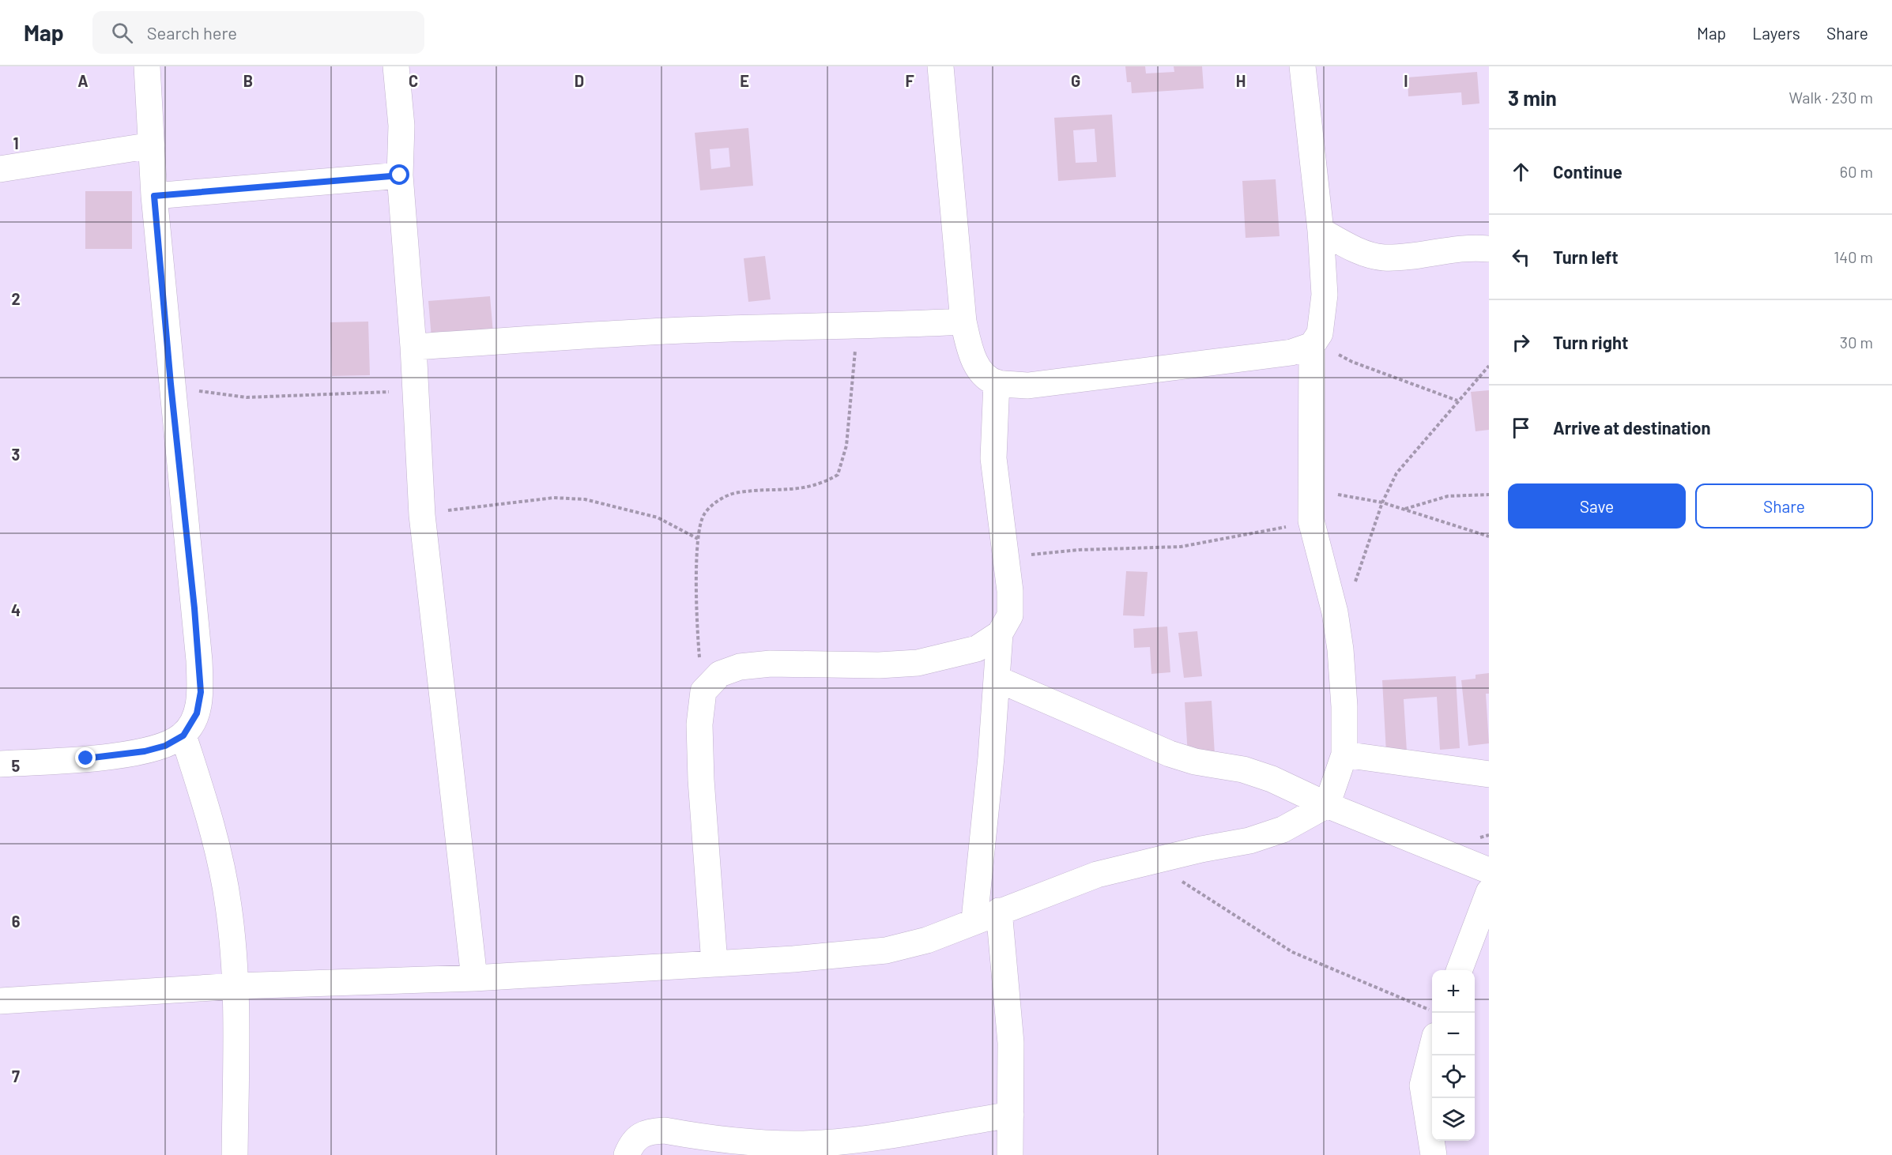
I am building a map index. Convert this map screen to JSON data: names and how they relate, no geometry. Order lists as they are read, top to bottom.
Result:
{
  "page": {
    "header": "Map",
    "search": "Search here",
    "nav": ["Map", "Layers", "Share"],
    "heading": ["3 min", "Walk · 230 m"],
    "list": [
      ["Continue", "60 m"],
      ["Turn left", "140 m"],
      ["Turn right", "30 m"],
      "Arrive at destination"
    ],
    "buttons": ["Save", "Share"],
    "map_buttons": ["+", "−"]
  },
  "grid": {
    "columns": [
      "A",
      "B",
      "C",
      "D",
      "E",
      "F",
      "G",
      "H",
      "I"
    ],
    "rows": [
      "1",
      "2",
      "3",
      "4",
      "5",
      "6",
      "7"
    ]
  }
}
